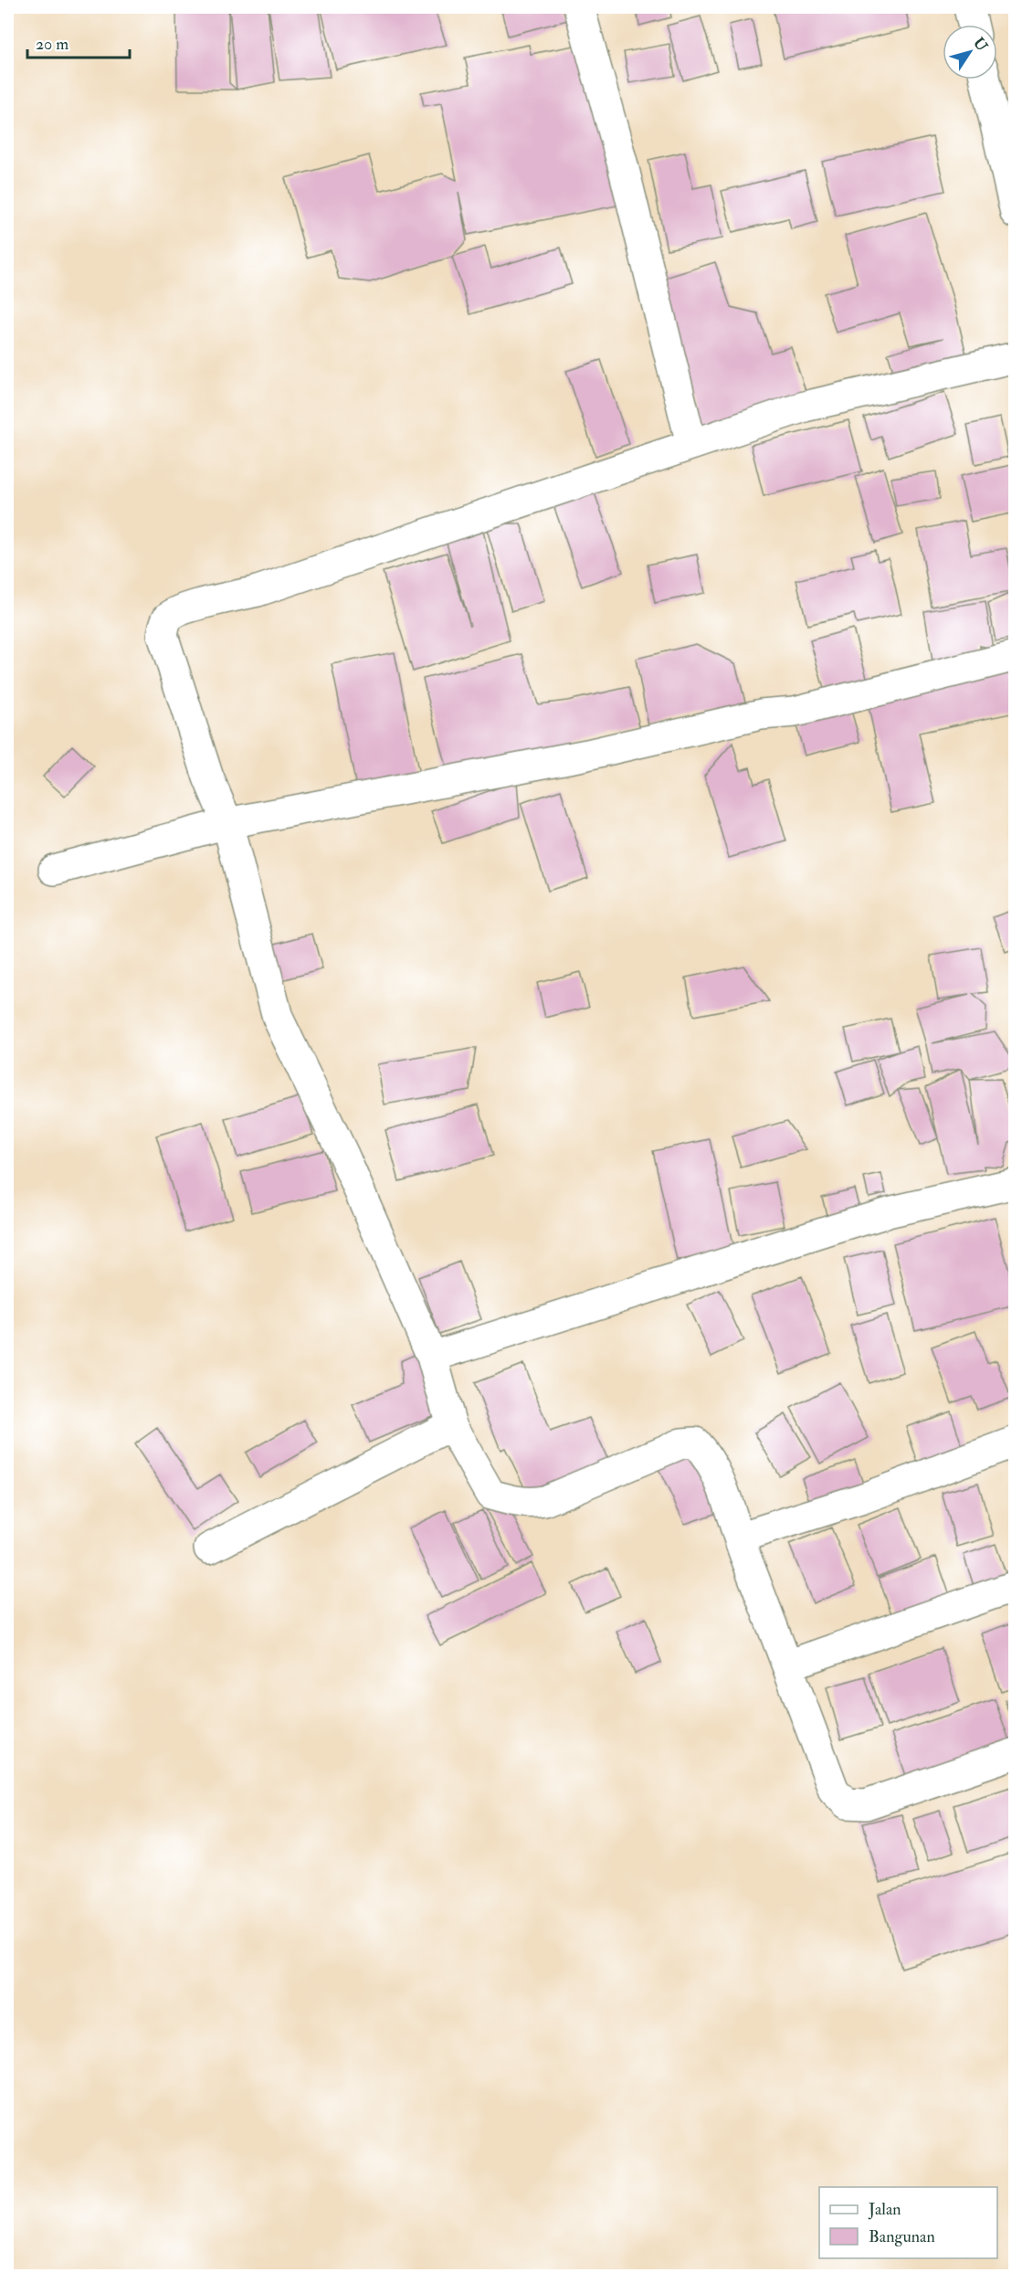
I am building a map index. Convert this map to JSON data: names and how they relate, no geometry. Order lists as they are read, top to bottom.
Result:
{
  "legend": ["Jalan", "Bangunan"],
  "scale_bar": "20 m",
  "north": "top right"
}
